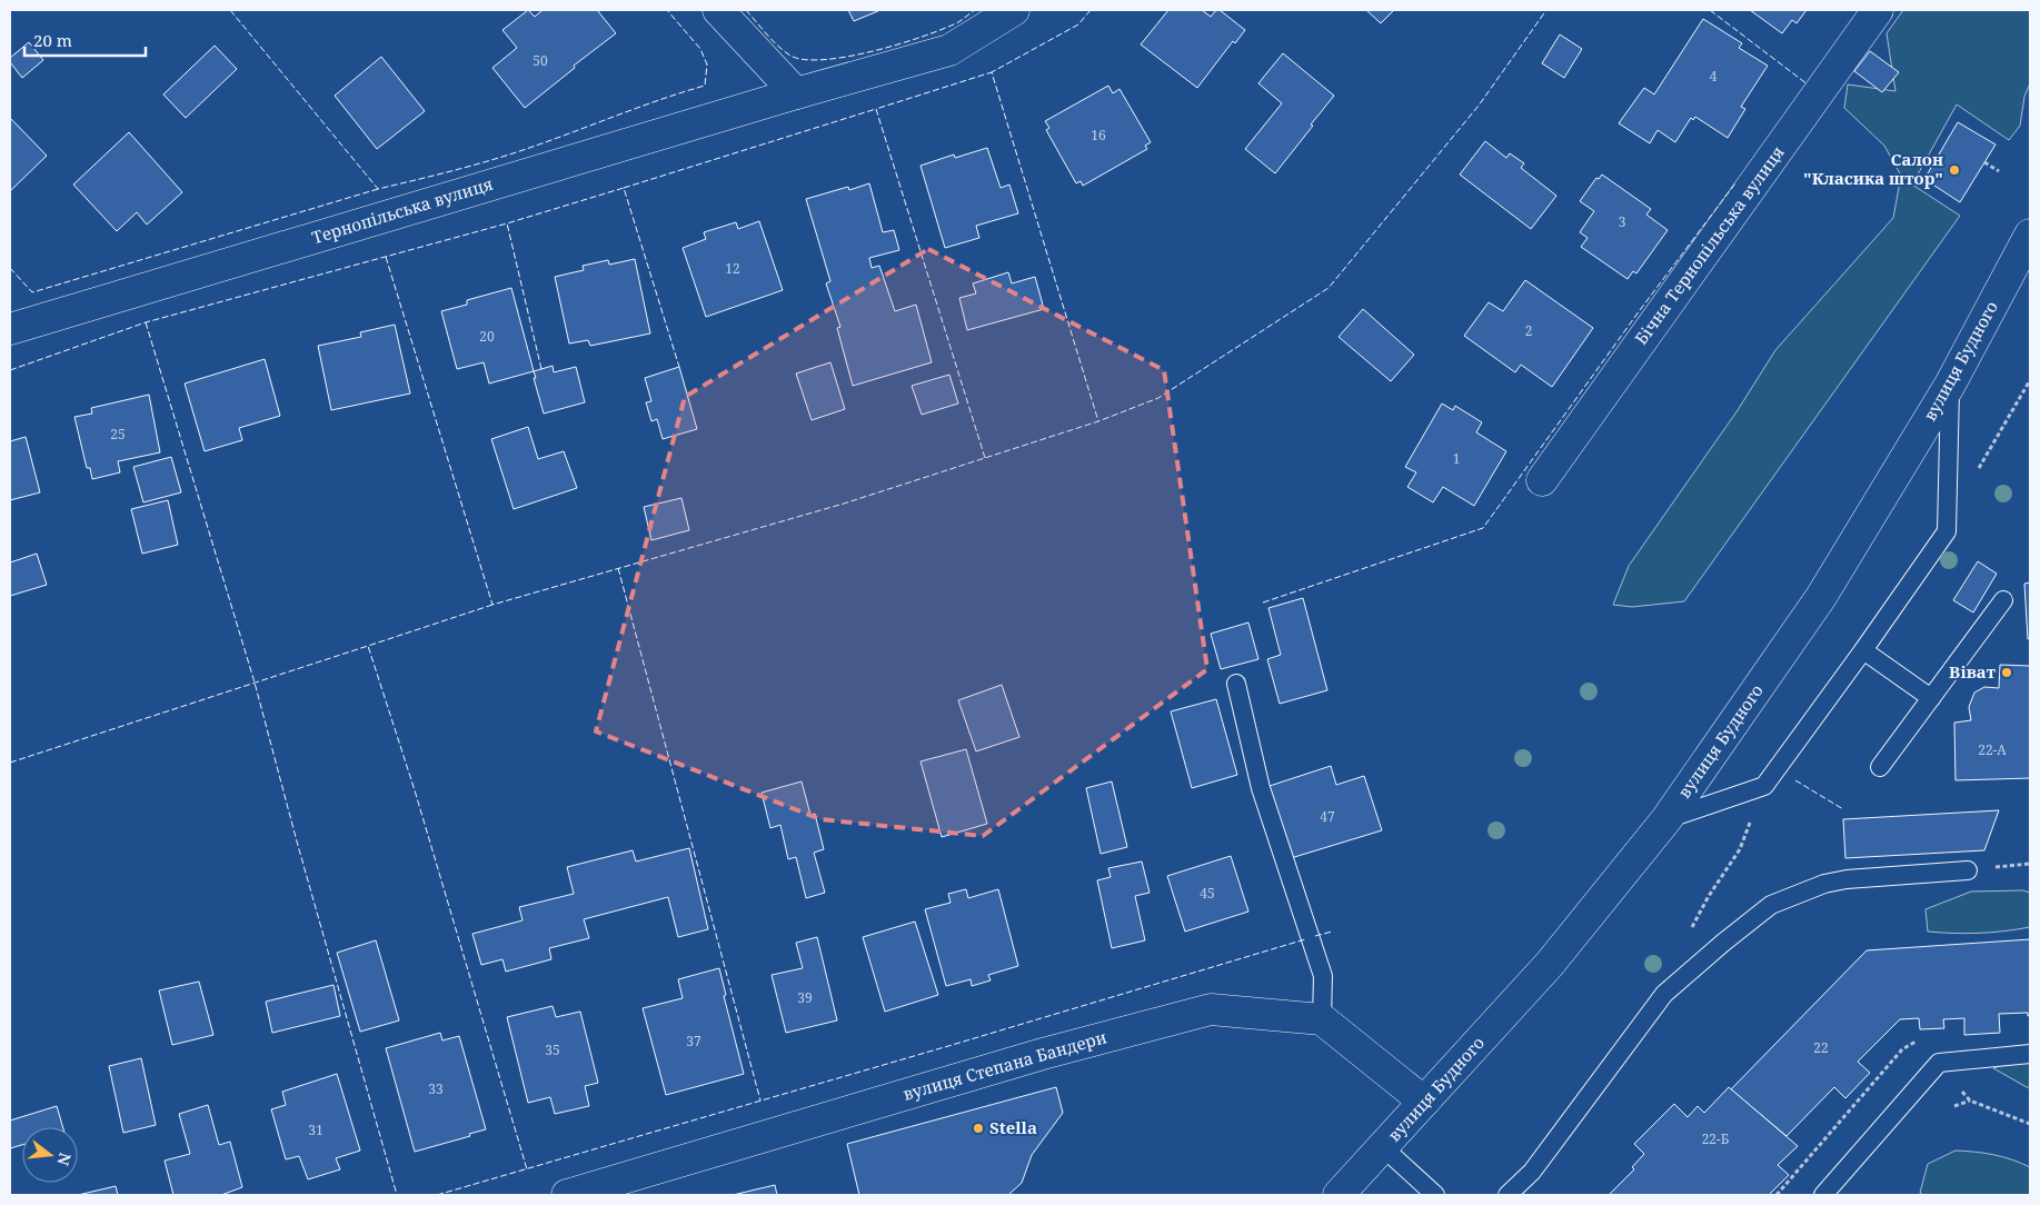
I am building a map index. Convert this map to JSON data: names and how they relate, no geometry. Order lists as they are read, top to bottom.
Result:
{
  "streets": {
    "main road": [
      "Тернопільська вулиця",
      "Бічна Тернопільська вулиця",
      "вулиця Будного",
      "вулиця Степана Бандери"
    ]
  },
  "places": ["Салон \"Класика штор\"", "Віват", "Stella"],
  "house_numbers": [
    "50",
    "4",
    "16",
    "3",
    "12",
    "2",
    "20",
    "25",
    "1",
    "22-А",
    "47",
    "45",
    "39",
    "37",
    "22",
    "35",
    "33",
    "31",
    "22-Б"
  ],
  "scale_bar": "20 m",
  "north": "right"
}
